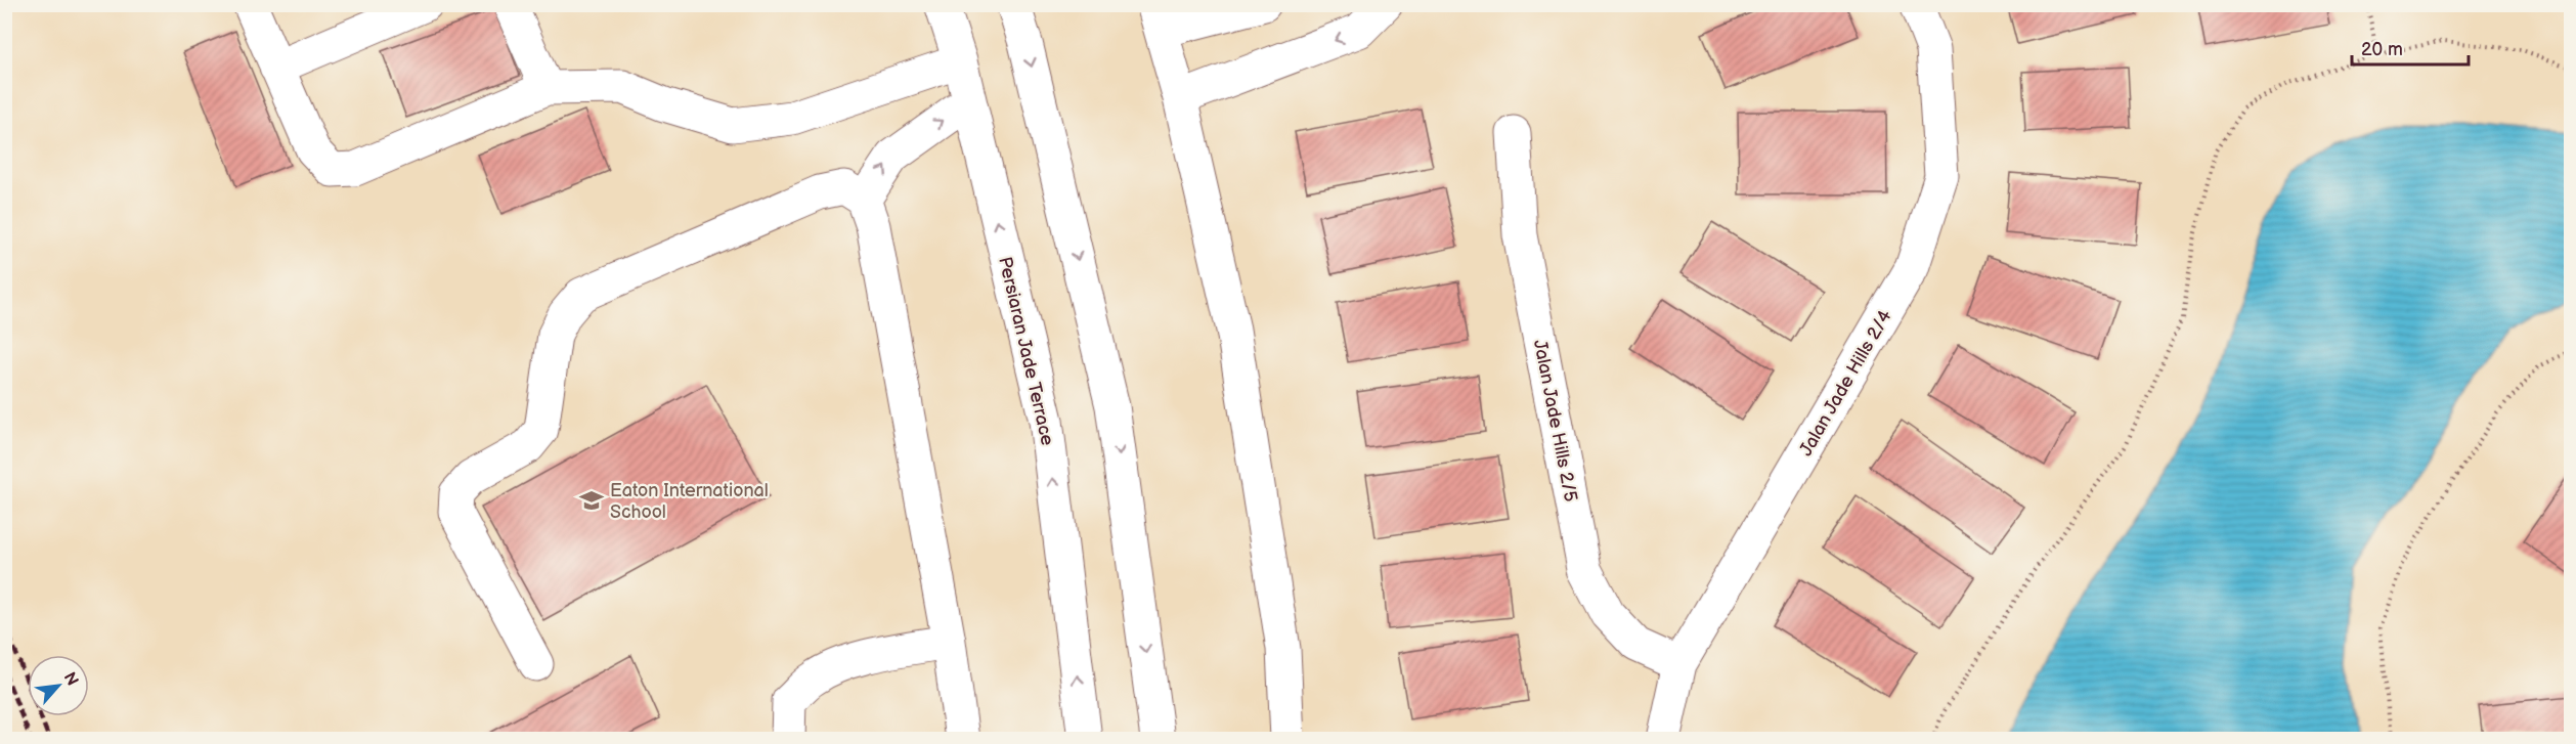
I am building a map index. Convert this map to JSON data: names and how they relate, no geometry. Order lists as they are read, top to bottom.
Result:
{
  "streets": {
    "street": ["Persiaran Jade Terrace", "Jalan Jade Hills 2/4", "Jalan Jade Hills 2/5"]
  },
  "crossings": [
    ["Jalan Jade Hills 2/4", "Jalan Jade Hills 2/5"]
  ],
  "places": {
    "school or university": ["Eaton International School"]
  },
  "scale_bar": "20 m",
  "north": "top right"
}
